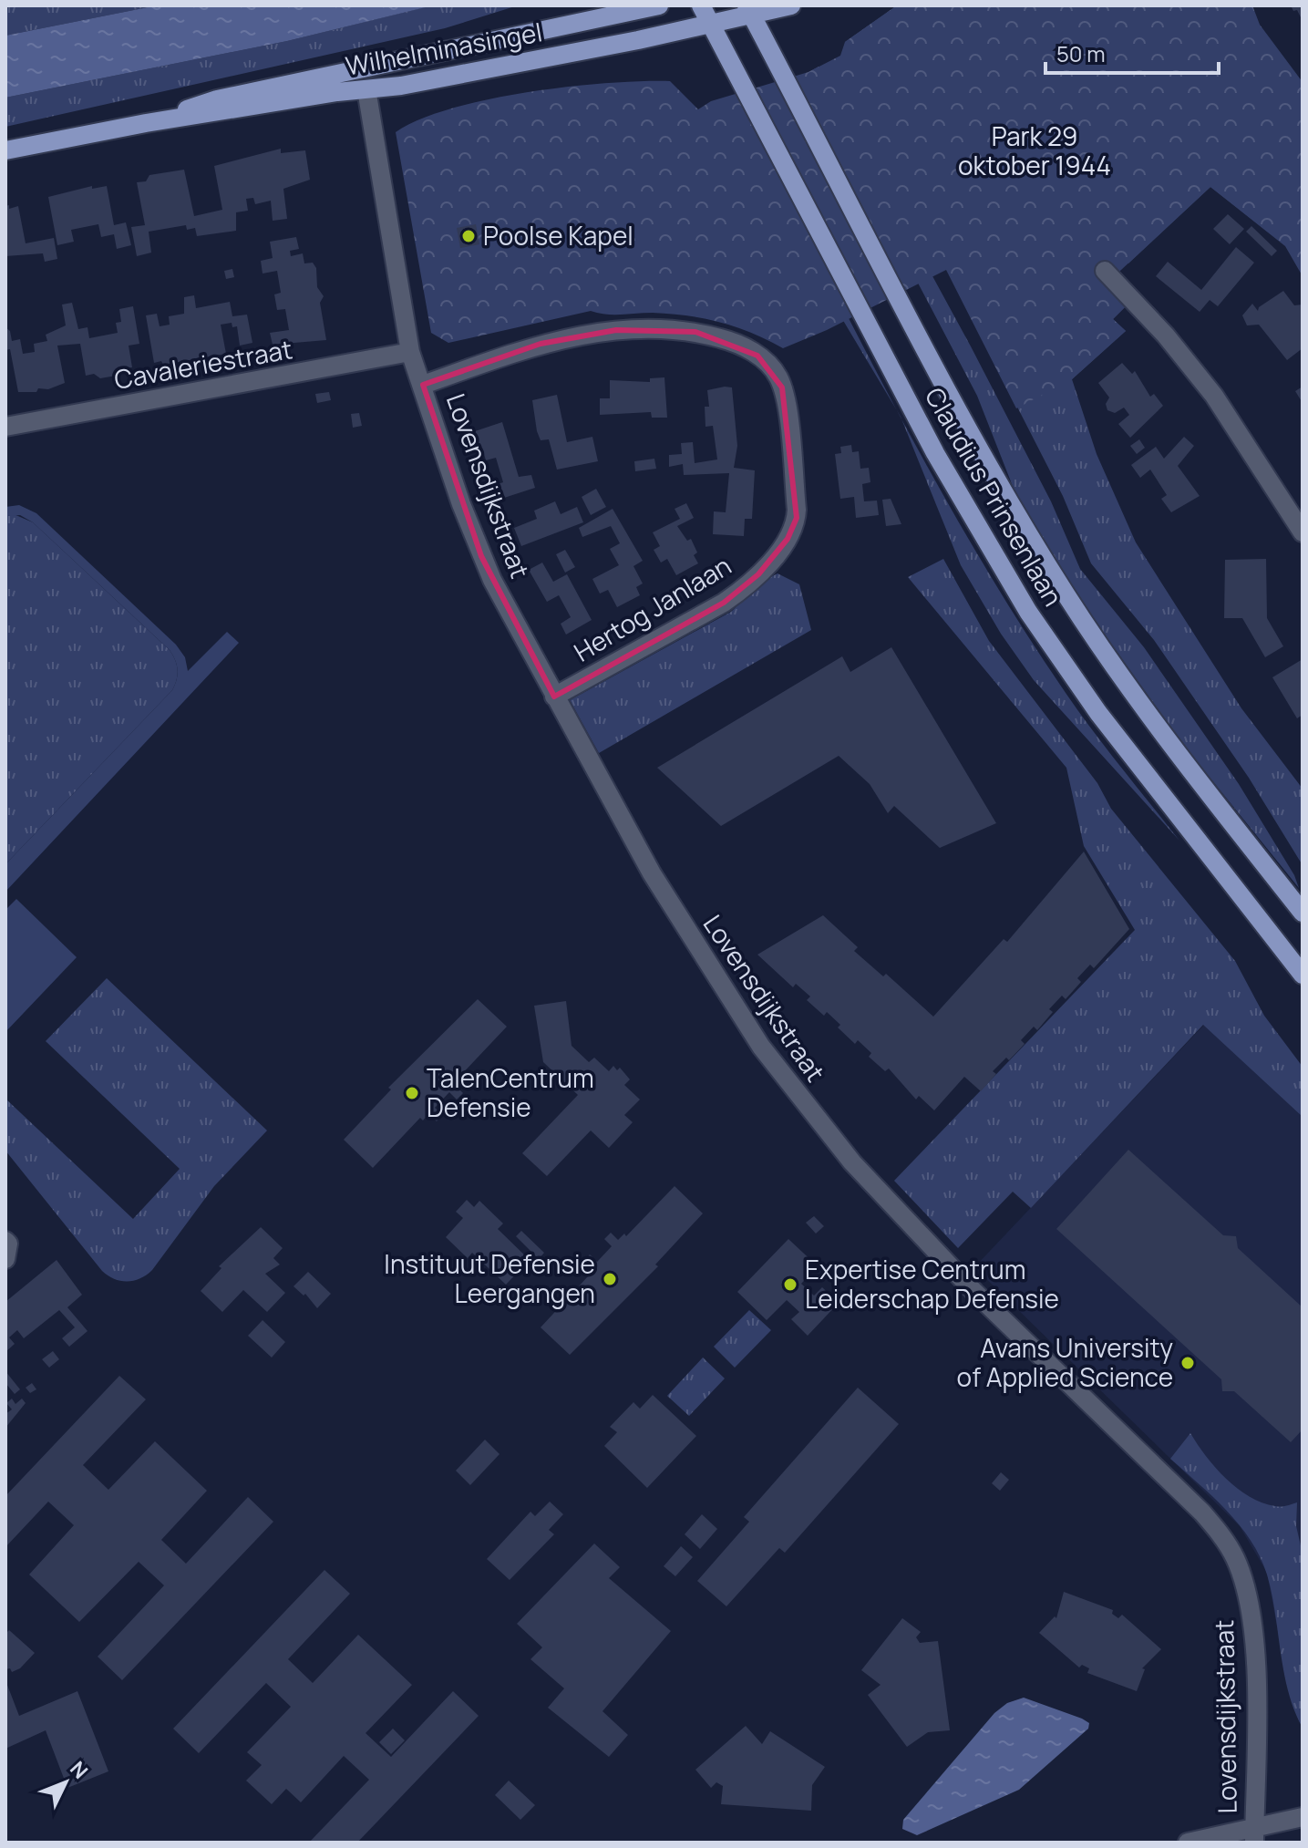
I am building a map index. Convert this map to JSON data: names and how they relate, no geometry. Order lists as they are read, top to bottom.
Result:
{
  "streets": {
    "main road": ["Wilhelminasingel", "Claudius Prinsenlaan"],
    "street": ["Cavaleriestraat", "Lovensdijkstraat", "Hertog Janlaan"]
  },
  "crossings": [
    ["Wilhelminasingel", "Lovensdijkstraat"],
    ["Wilhelminasingel", "Claudius Prinsenlaan"],
    ["Cavaleriestraat", "Lovensdijkstraat"],
    ["Lovensdijkstraat", "Hertog Janlaan"]
  ],
  "parks": ["Park 29 oktober 1944"],
  "places": [
    "Poolse Kapel",
    "TalenCentrum Defensie",
    "Instituut Defensie Leergangen",
    "Expertise Centrum Leiderschap Defensie",
    "Avans University of Applied Science"
  ],
  "scale_bar": "50 m",
  "north": "top right"
}
